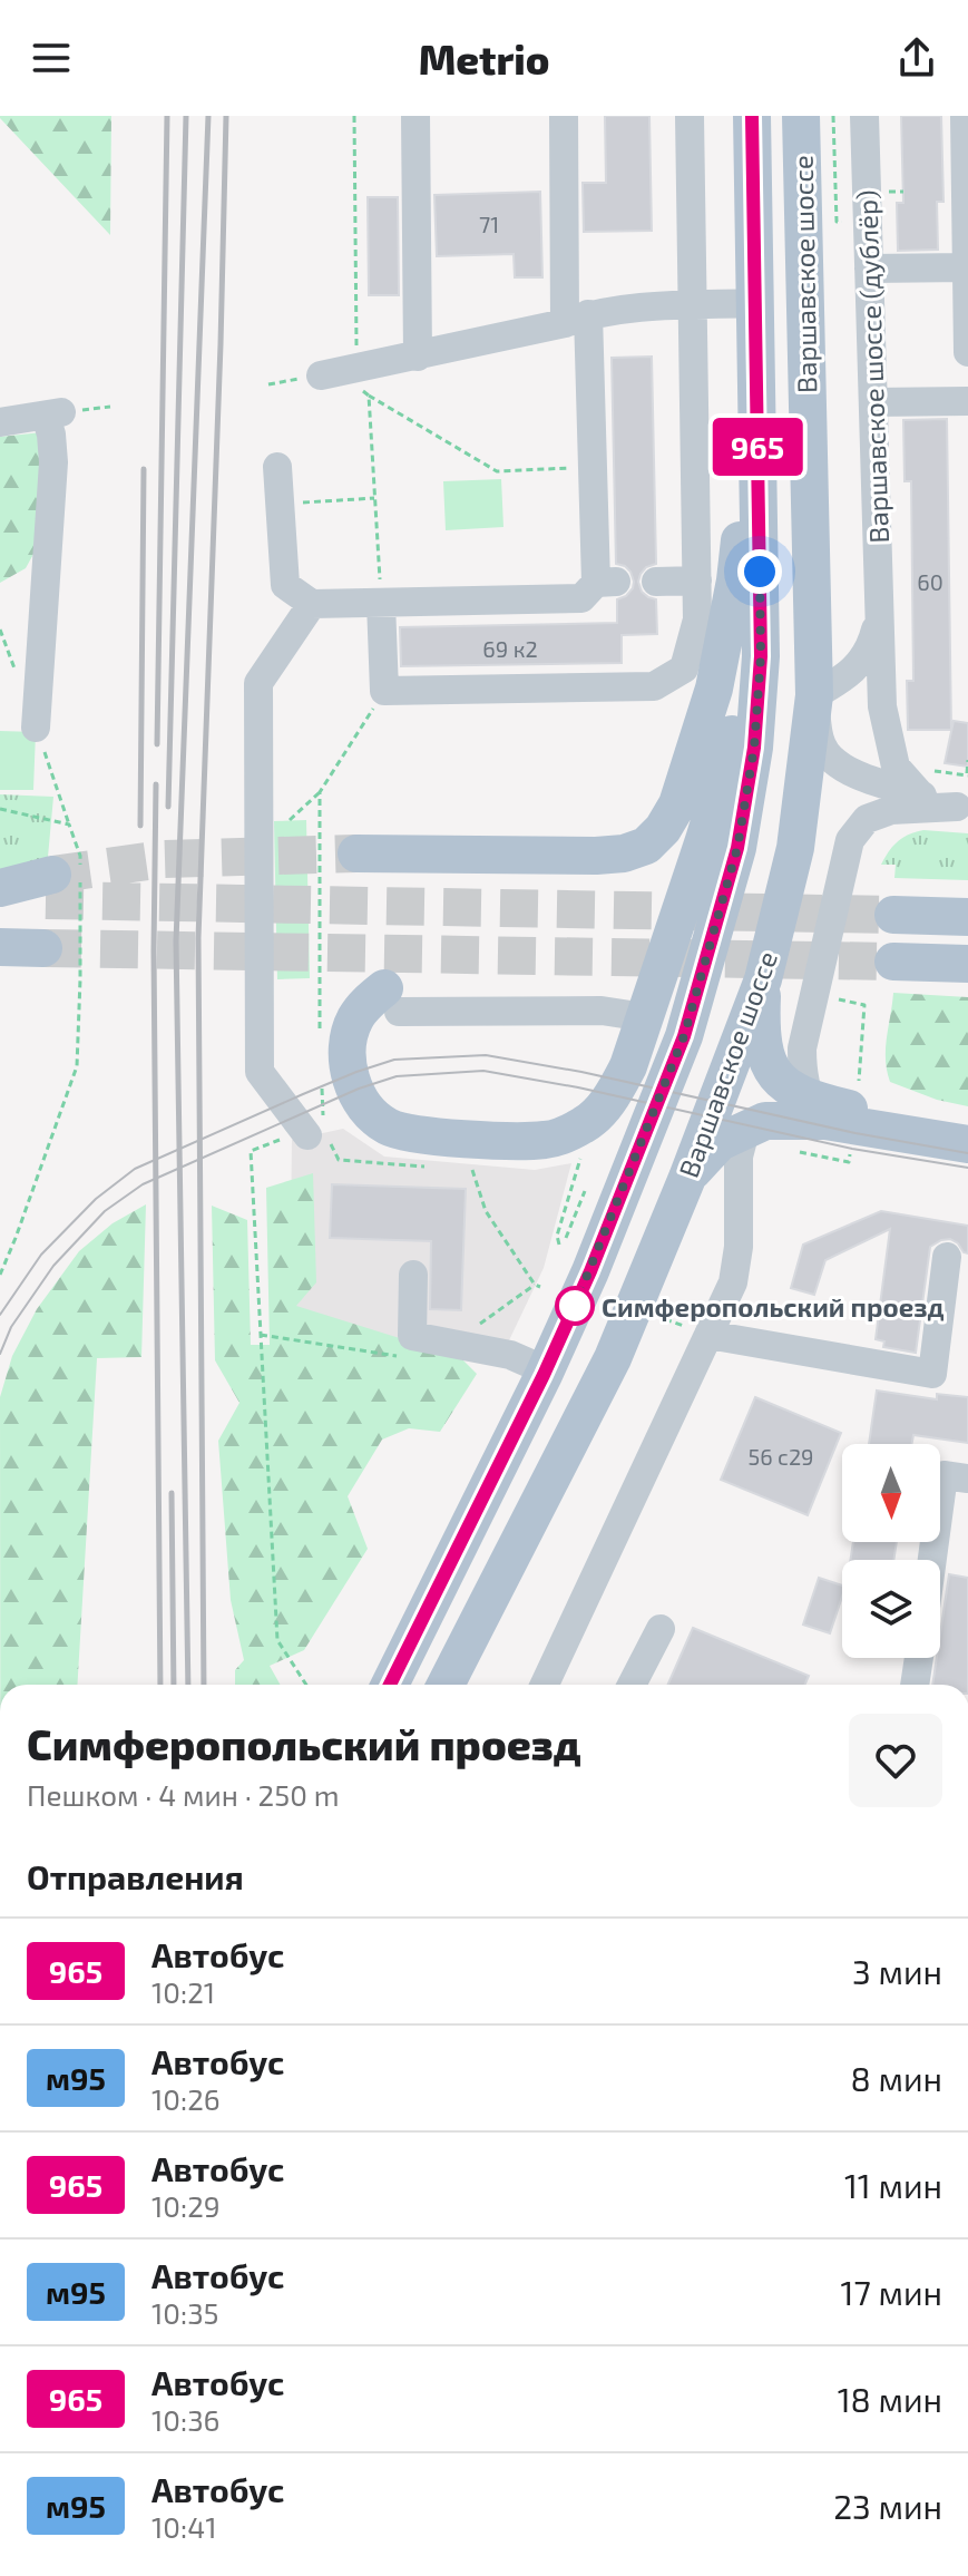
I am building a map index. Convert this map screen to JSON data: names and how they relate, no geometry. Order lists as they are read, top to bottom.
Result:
{
  "streets": {
    "main road": ["Варшавское шоссе"],
    "street": ["Варшавское шоссе (дублёр)"]
  },
  "crossings": [
    ["Варшавское шоссе", "Варшавское шоссе (дублёр)"]
  ],
  "places": ["Симферопольский проезд"],
  "lines": ["bus line 965"],
  "house_numbers": [
    "71",
    "60",
    "69 к2",
    "56 с29"
  ],
  "north": "bottom",
  "page": {
    "header": "Metrio",
    "on_map": "965",
    "heading": [
      ["Симферопольский проезд", "Пешком · 4 мин · 250 m"],
      "Отправления"
    ],
    "list": [
      {
        "mark": "965",
        "name": "Автобус",
        "note": "10:21",
        "value": "3 мин"
      },
      {
        "mark": "м95",
        "name": "Автобус",
        "note": "10:26",
        "value": "8 мин"
      },
      {
        "mark": "965",
        "name": "Автобус",
        "note": "10:29",
        "value": "11 мин"
      },
      {
        "mark": "м95",
        "name": "Автобус",
        "note": "10:35",
        "value": "17 мин"
      },
      {
        "mark": "965",
        "name": "Автобус",
        "note": "10:36",
        "value": "18 мин"
      },
      {
        "mark": "м95",
        "name": "Автобус",
        "note": "10:41",
        "value": "23 мин"
      }
    ]
  }
}
